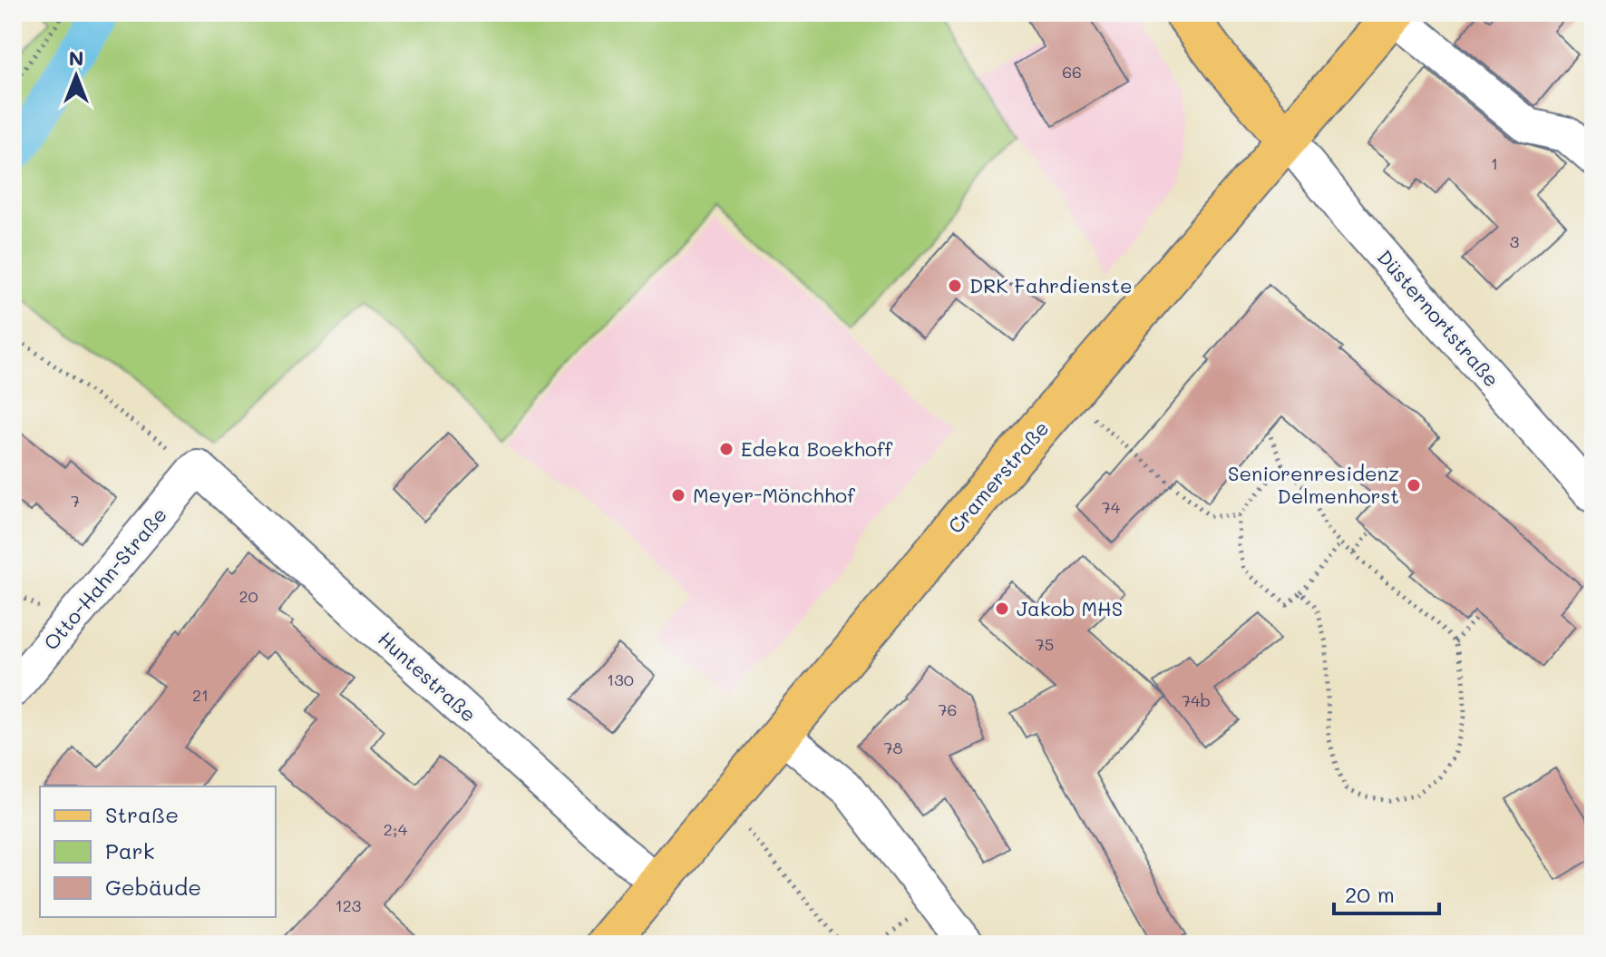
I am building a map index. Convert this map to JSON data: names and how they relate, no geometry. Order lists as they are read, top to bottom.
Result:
{
  "streets": {
    "main road": ["Cramerstraße"],
    "street": ["Düsternortstraße", "Otto-Hahn-Straße", "Huntestraße"]
  },
  "crossings": [
    ["Düsternortstraße", "Cramerstraße"],
    ["Cramerstraße", "Huntestraße"],
    ["Otto-Hahn-Straße", "Huntestraße"]
  ],
  "places": [
    "DRK Fahrdienste",
    "Edeka Boekhoff",
    "Seniorenresidenz Delmenhorst",
    "Meyer-Mönchhof",
    "Jakob MHS"
  ],
  "house_numbers": [
    "66",
    "1",
    "3",
    "7",
    "74",
    "20",
    "75",
    "130",
    "21",
    "74b",
    "76",
    "78",
    "2;4",
    "123"
  ],
  "legend": ["Straße", "Park", "Gebäude"],
  "scale_bar": "20 m",
  "north": "top"
}
